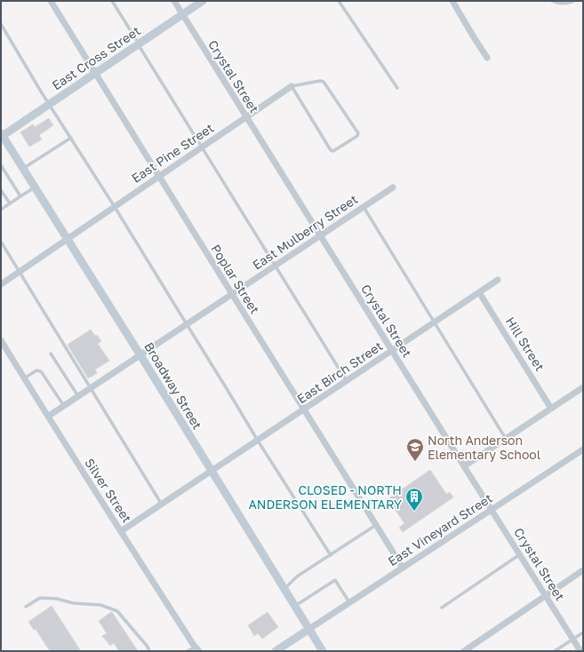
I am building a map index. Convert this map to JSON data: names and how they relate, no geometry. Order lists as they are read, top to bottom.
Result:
{
  "streets": {
    "main road": ["East Cross Street", "Broadway Street"],
    "street": [
      "Crystal Street",
      "East Pine Street",
      "East Mulberry Street",
      "Poplar Street",
      "Hill Street",
      "East Birch Street",
      "Silver Street",
      "East Vineyard Street"
    ]
  },
  "crossings": [
    ["East Cross Street", "Crystal Street"],
    ["East Cross Street", "Poplar Street"],
    ["East Cross Street", "Broadway Street"],
    ["Crystal Street", "East Pine Street"],
    ["Crystal Street", "East Mulberry Street"],
    ["Crystal Street", "East Birch Street"],
    ["Crystal Street", "East Vineyard Street"],
    ["East Pine Street", "Poplar Street"],
    ["East Pine Street", "Broadway Street"],
    ["East Mulberry Street", "Poplar Street"],
    ["East Mulberry Street", "Broadway Street"],
    ["East Mulberry Street", "Silver Street"],
    ["Poplar Street", "East Birch Street"],
    ["Poplar Street", "East Vineyard Street"],
    ["Hill Street", "East Birch Street"],
    ["East Birch Street", "Broadway Street"],
    ["East Birch Street", "Silver Street"],
    ["Broadway Street", "East Vineyard Street"]
  ],
  "places": {
    "school or university": ["North Anderson Elementary School"],
    "building": ["CLOSED - NORTH ANDERSON ELEMENTARY"]
  }
}
